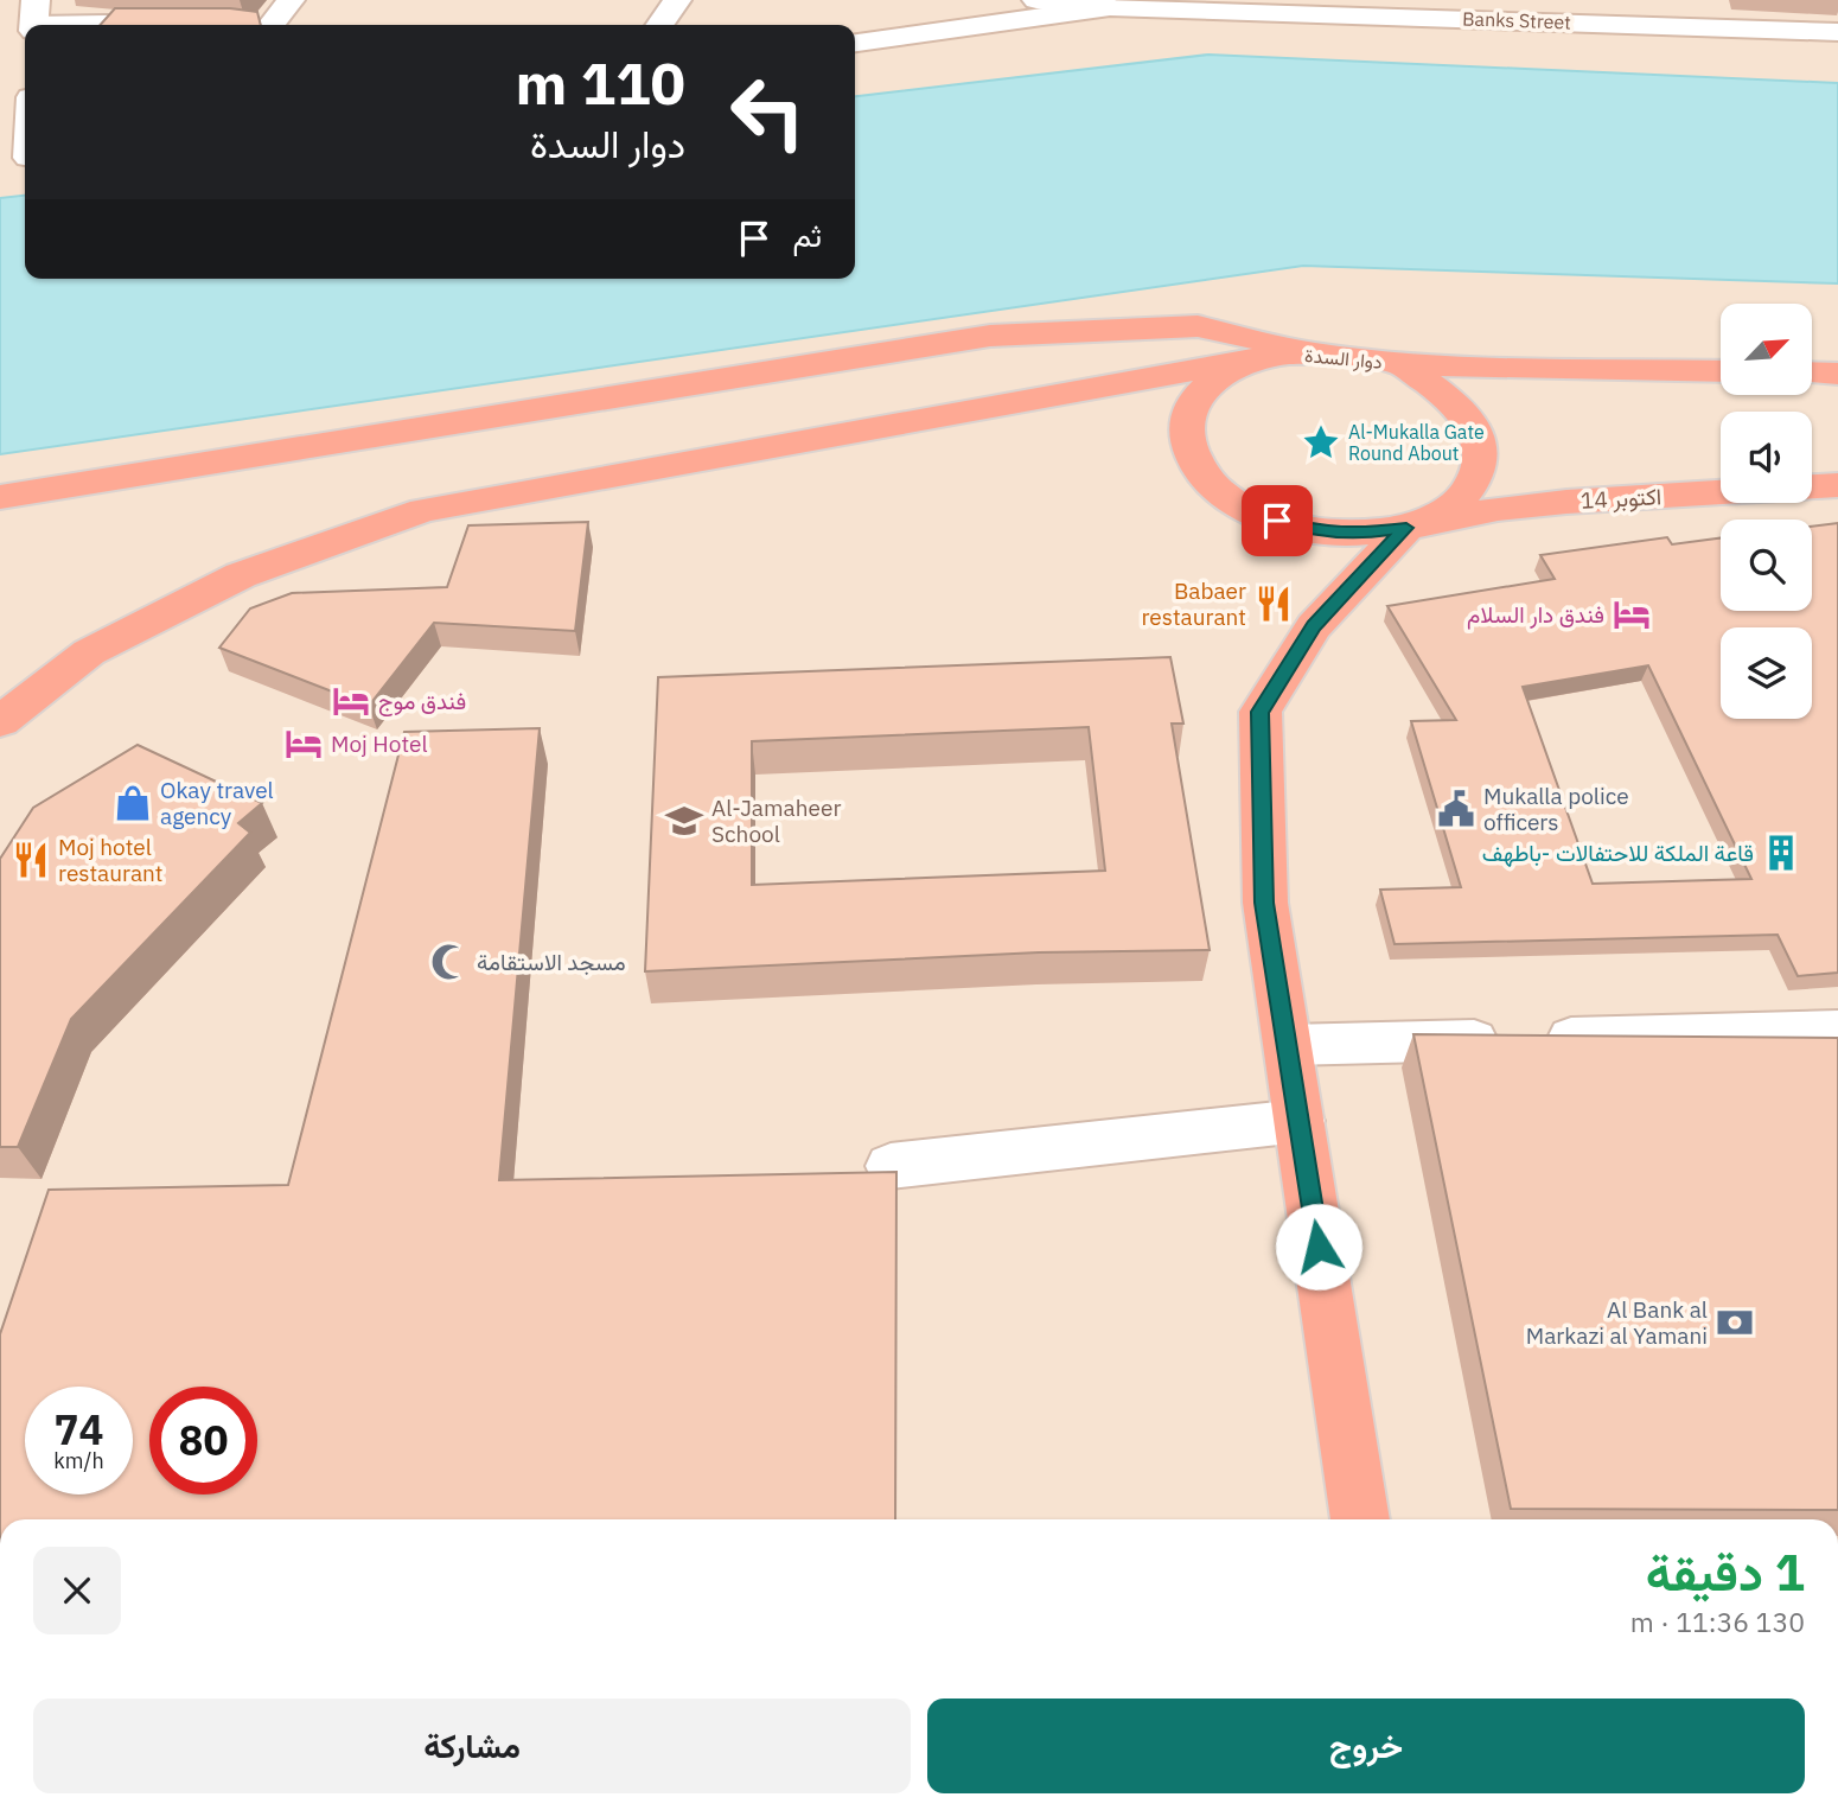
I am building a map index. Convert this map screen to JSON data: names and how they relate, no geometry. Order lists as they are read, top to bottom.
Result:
{
  "streets": {
    "highway": ["دوار السدة", "14 اكتوبر"],
    "street": ["Banks Street"]
  },
  "crossings": [
    ["دوار السدة", "14 اكتوبر"]
  ],
  "places": {
    "place": ["Al-Mukalla Gate Round About"],
    "restaurant": ["Babaer restaurant", "Moj hotel restaurant"],
    "hotel": ["فندق دار السلام", "فندق موج", "Moj Hotel"],
    "shop": ["Okay travel agency"],
    "public building": ["Mukalla police officers"],
    "school or university": ["Al-Jamaheer School"],
    "building": ["قاعة الملكة للاحتفالات -باطهف"],
    "mosque": ["مسجد الاستقامة"],
    "bank": ["Al Bank al Markazi al Yamani"]
  },
  "north": "top right",
  "page": {
    "turn": ["110 m", "دوار السدة"],
    "then": "ثم",
    "speed": "74 km/h",
    "limit": "80",
    "heading": ["1 دقيقة", "130 m · 11:36"],
    "buttons": ["خروج", "مشاركة"]
  }
}
